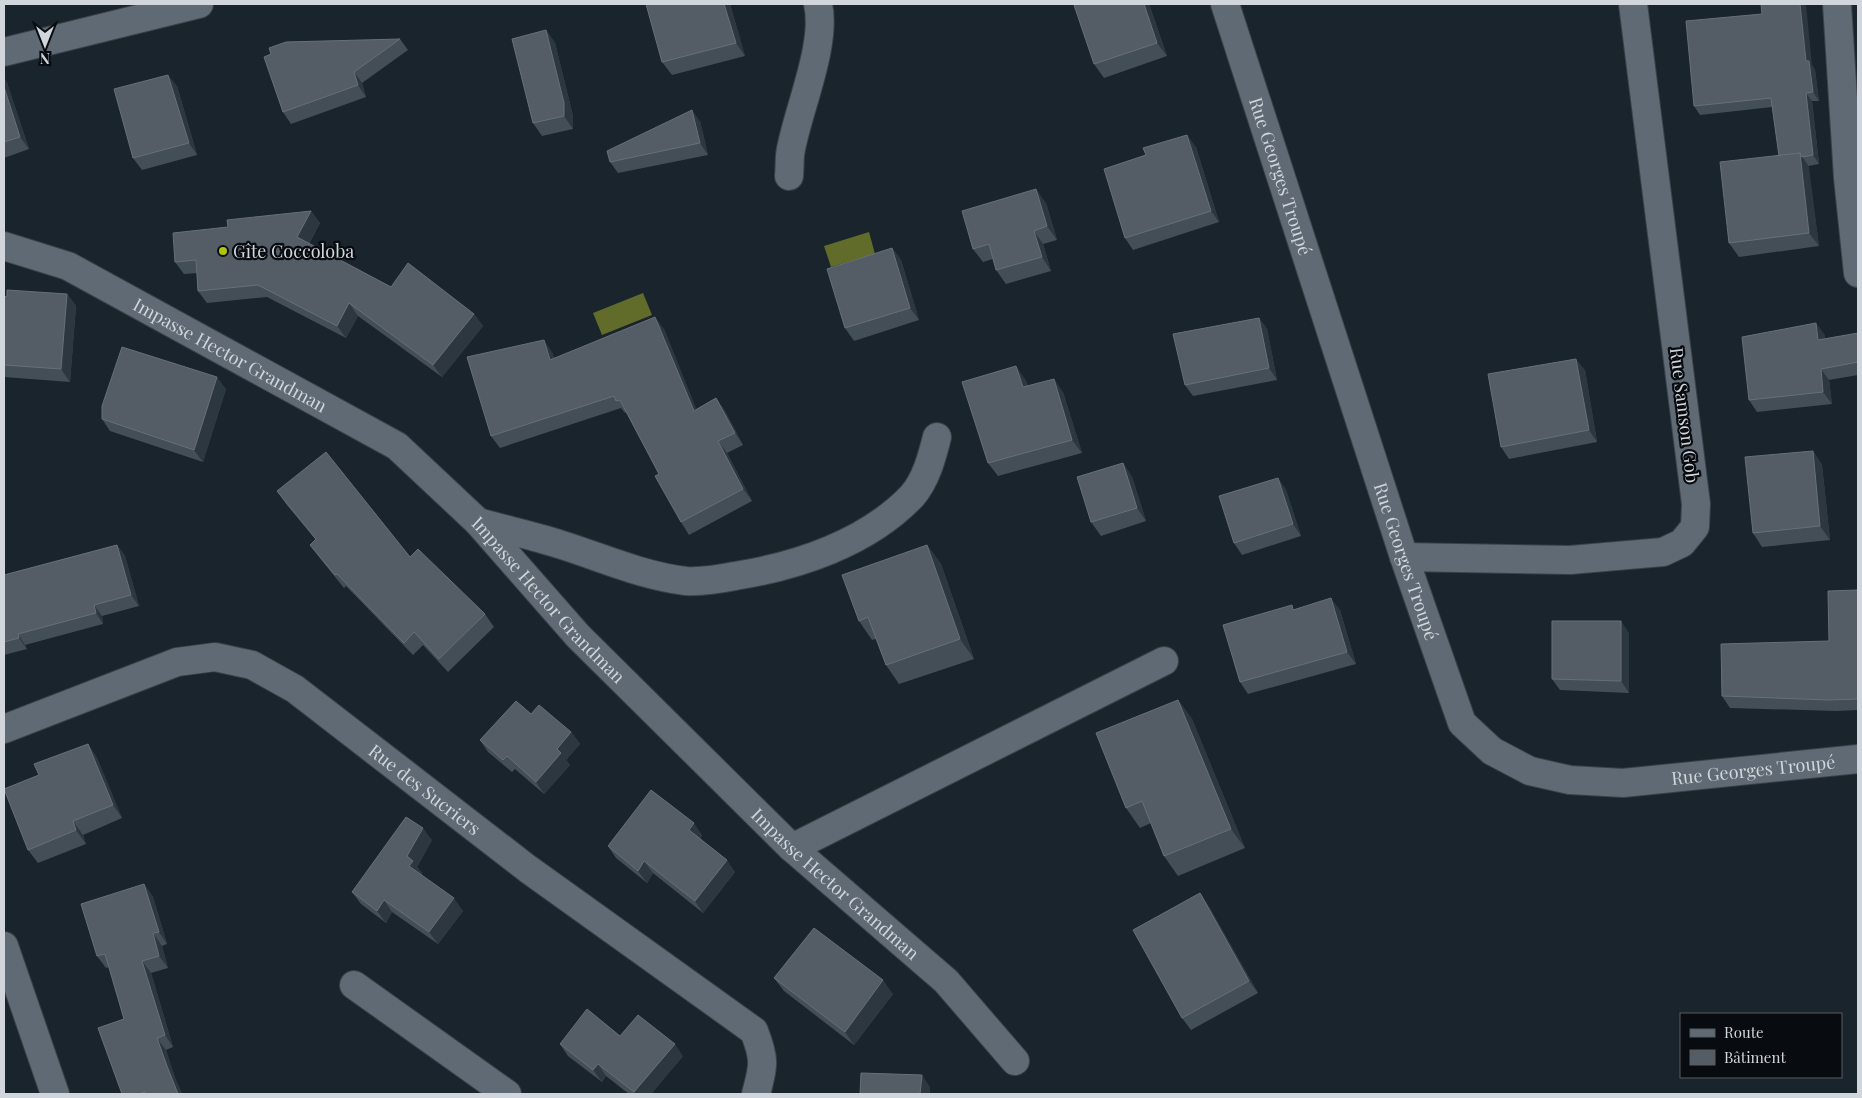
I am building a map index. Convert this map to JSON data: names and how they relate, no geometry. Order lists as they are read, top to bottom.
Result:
{
  "streets": {
    "street": [
      "Rue Georges Troupé",
      "Impasse Hector Grandman",
      "Rue Samson Gob",
      "Rue des Sucriers"
    ]
  },
  "crossings": [
    ["Rue Georges Troupé", "Rue Samson Gob"]
  ],
  "places": ["Gîte Coccoloba"],
  "legend": ["Route", "Bâtiment"],
  "north": "bottom"
}
